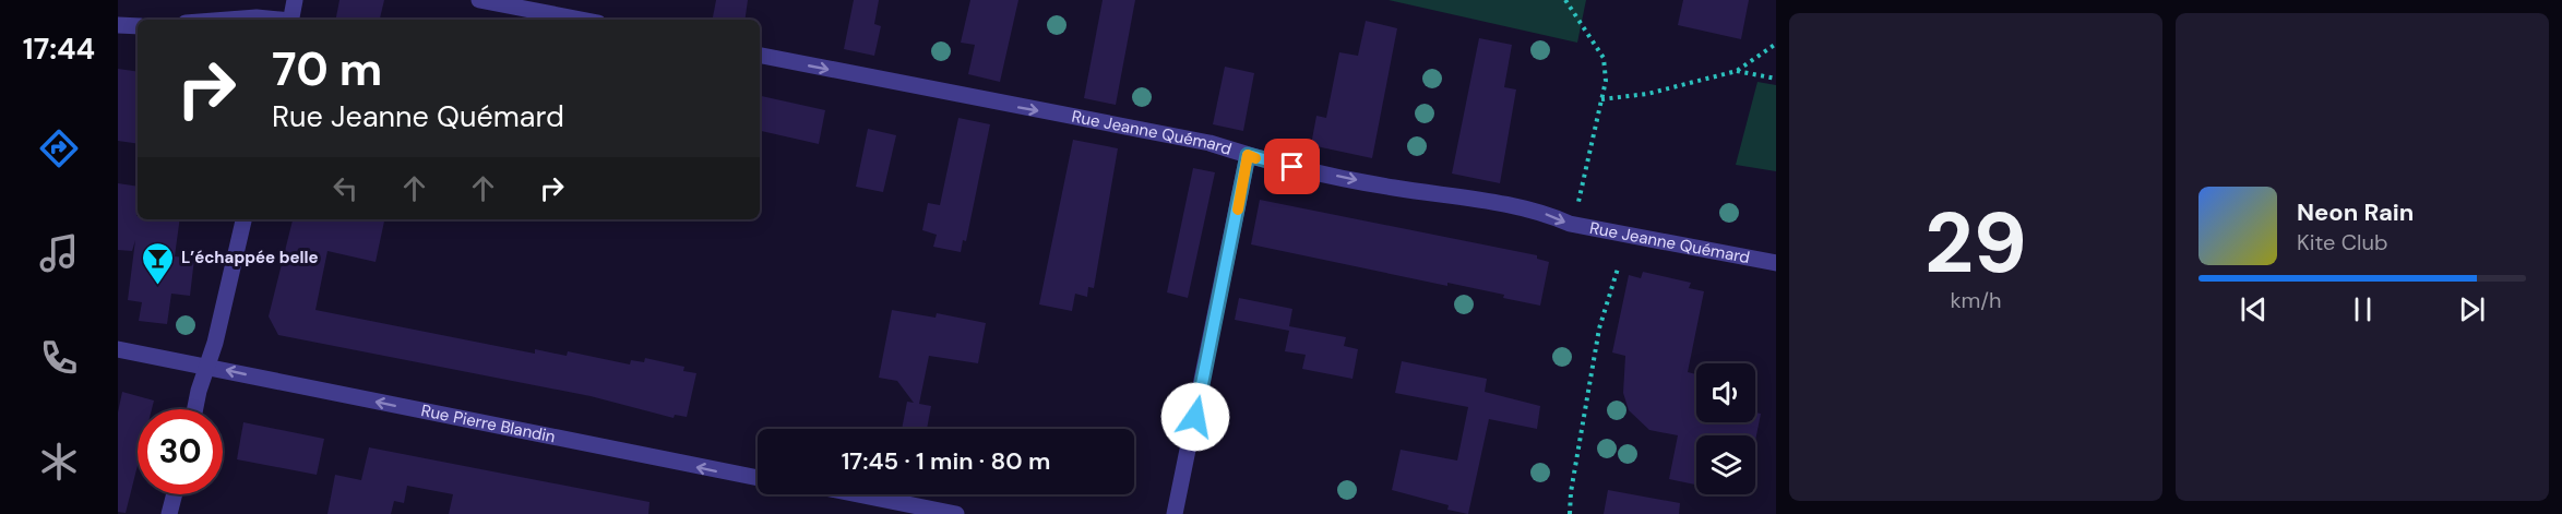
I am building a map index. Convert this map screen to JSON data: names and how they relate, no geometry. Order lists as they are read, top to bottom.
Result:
{
  "streets": {
    "street": ["Rue Jeanne Quémard", "Rue Pierre Blandin"]
  },
  "one_way": ["Rue Jeanne Quémard", "Rue Pierre Blandin"],
  "places": {
    "bar": ["L’échappée belle"]
  },
  "page": {
    "tabs": "17:44",
    "tile": ["29", "km/h"],
    "turn": ["70 m", "Rue Jeanne Quémard"],
    "song": ["Neon Rain", "Kite Club"],
    "limit": "30",
    "trip": "17:45 · 1 min · 80 m"
  }
}
